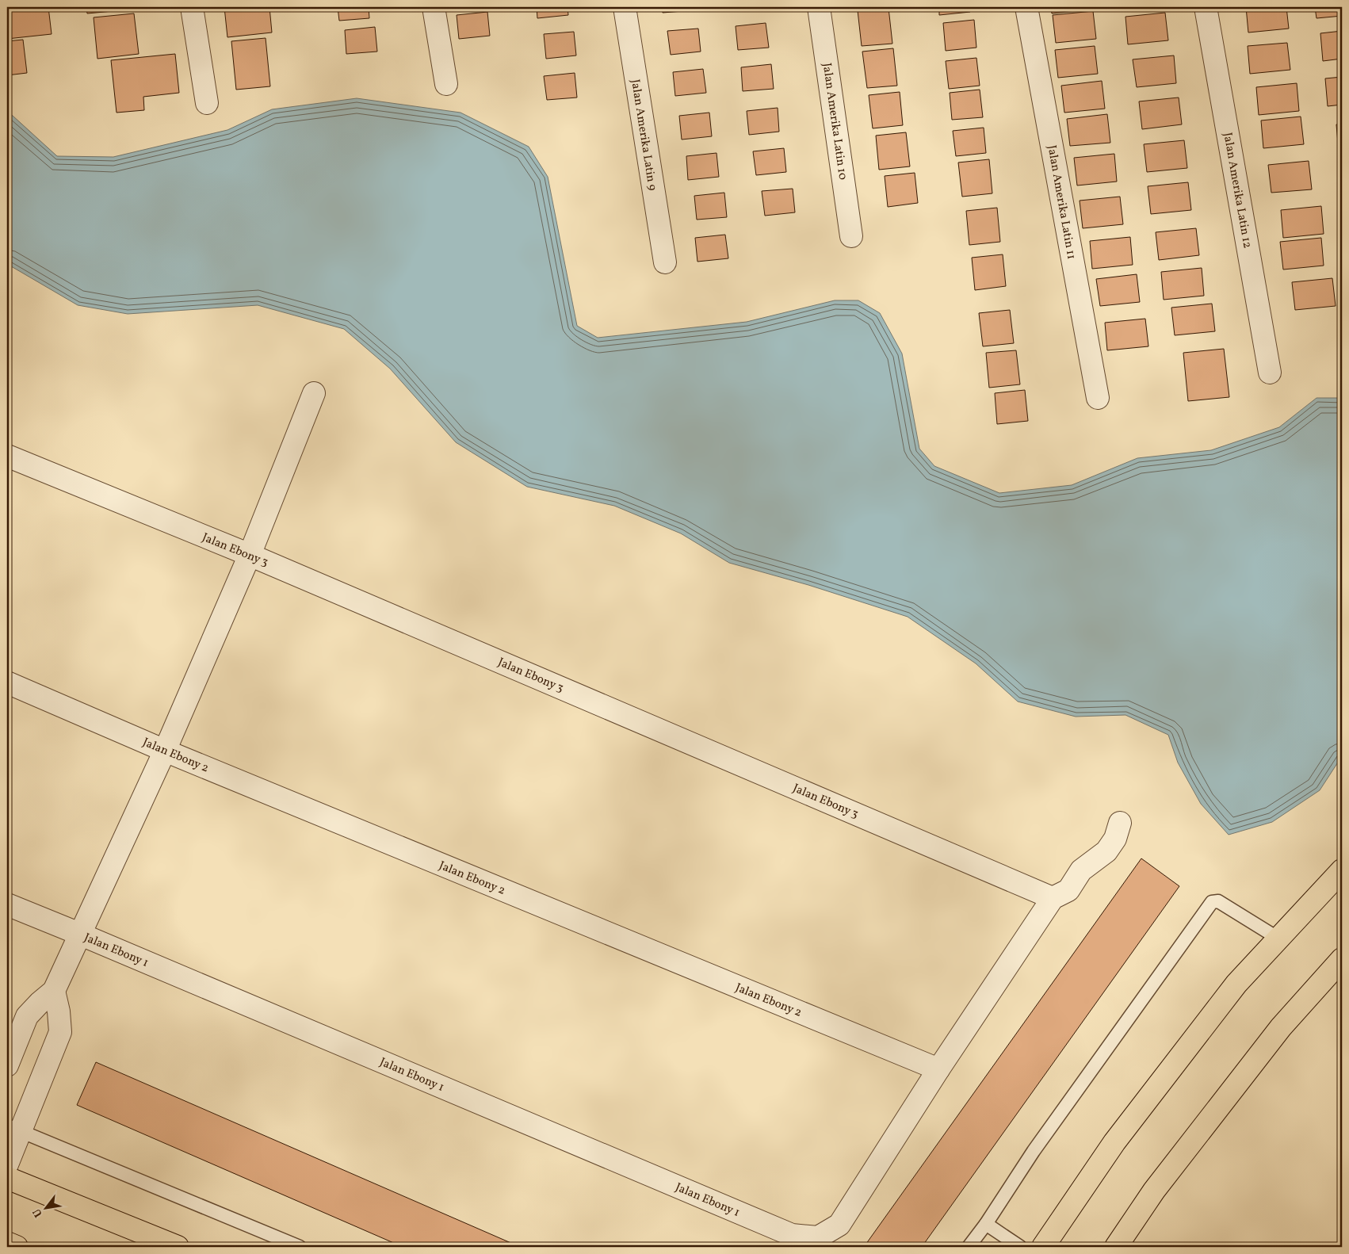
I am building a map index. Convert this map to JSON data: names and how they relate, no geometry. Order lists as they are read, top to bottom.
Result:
{
  "streets": {
    "street": [
      "Jalan Amerika Latin 10",
      "Jalan Amerika Latin 9",
      "Jalan Amerika Latin 12",
      "Jalan Amerika Latin 11",
      "Jalan Ebony 3",
      "Jalan Ebony 2",
      "Jalan Ebony 1"
    ]
  },
  "crossings": [
    ["Jalan Ebony 2", "Jalan Ebony 1"]
  ],
  "north": "bottom left"
}
